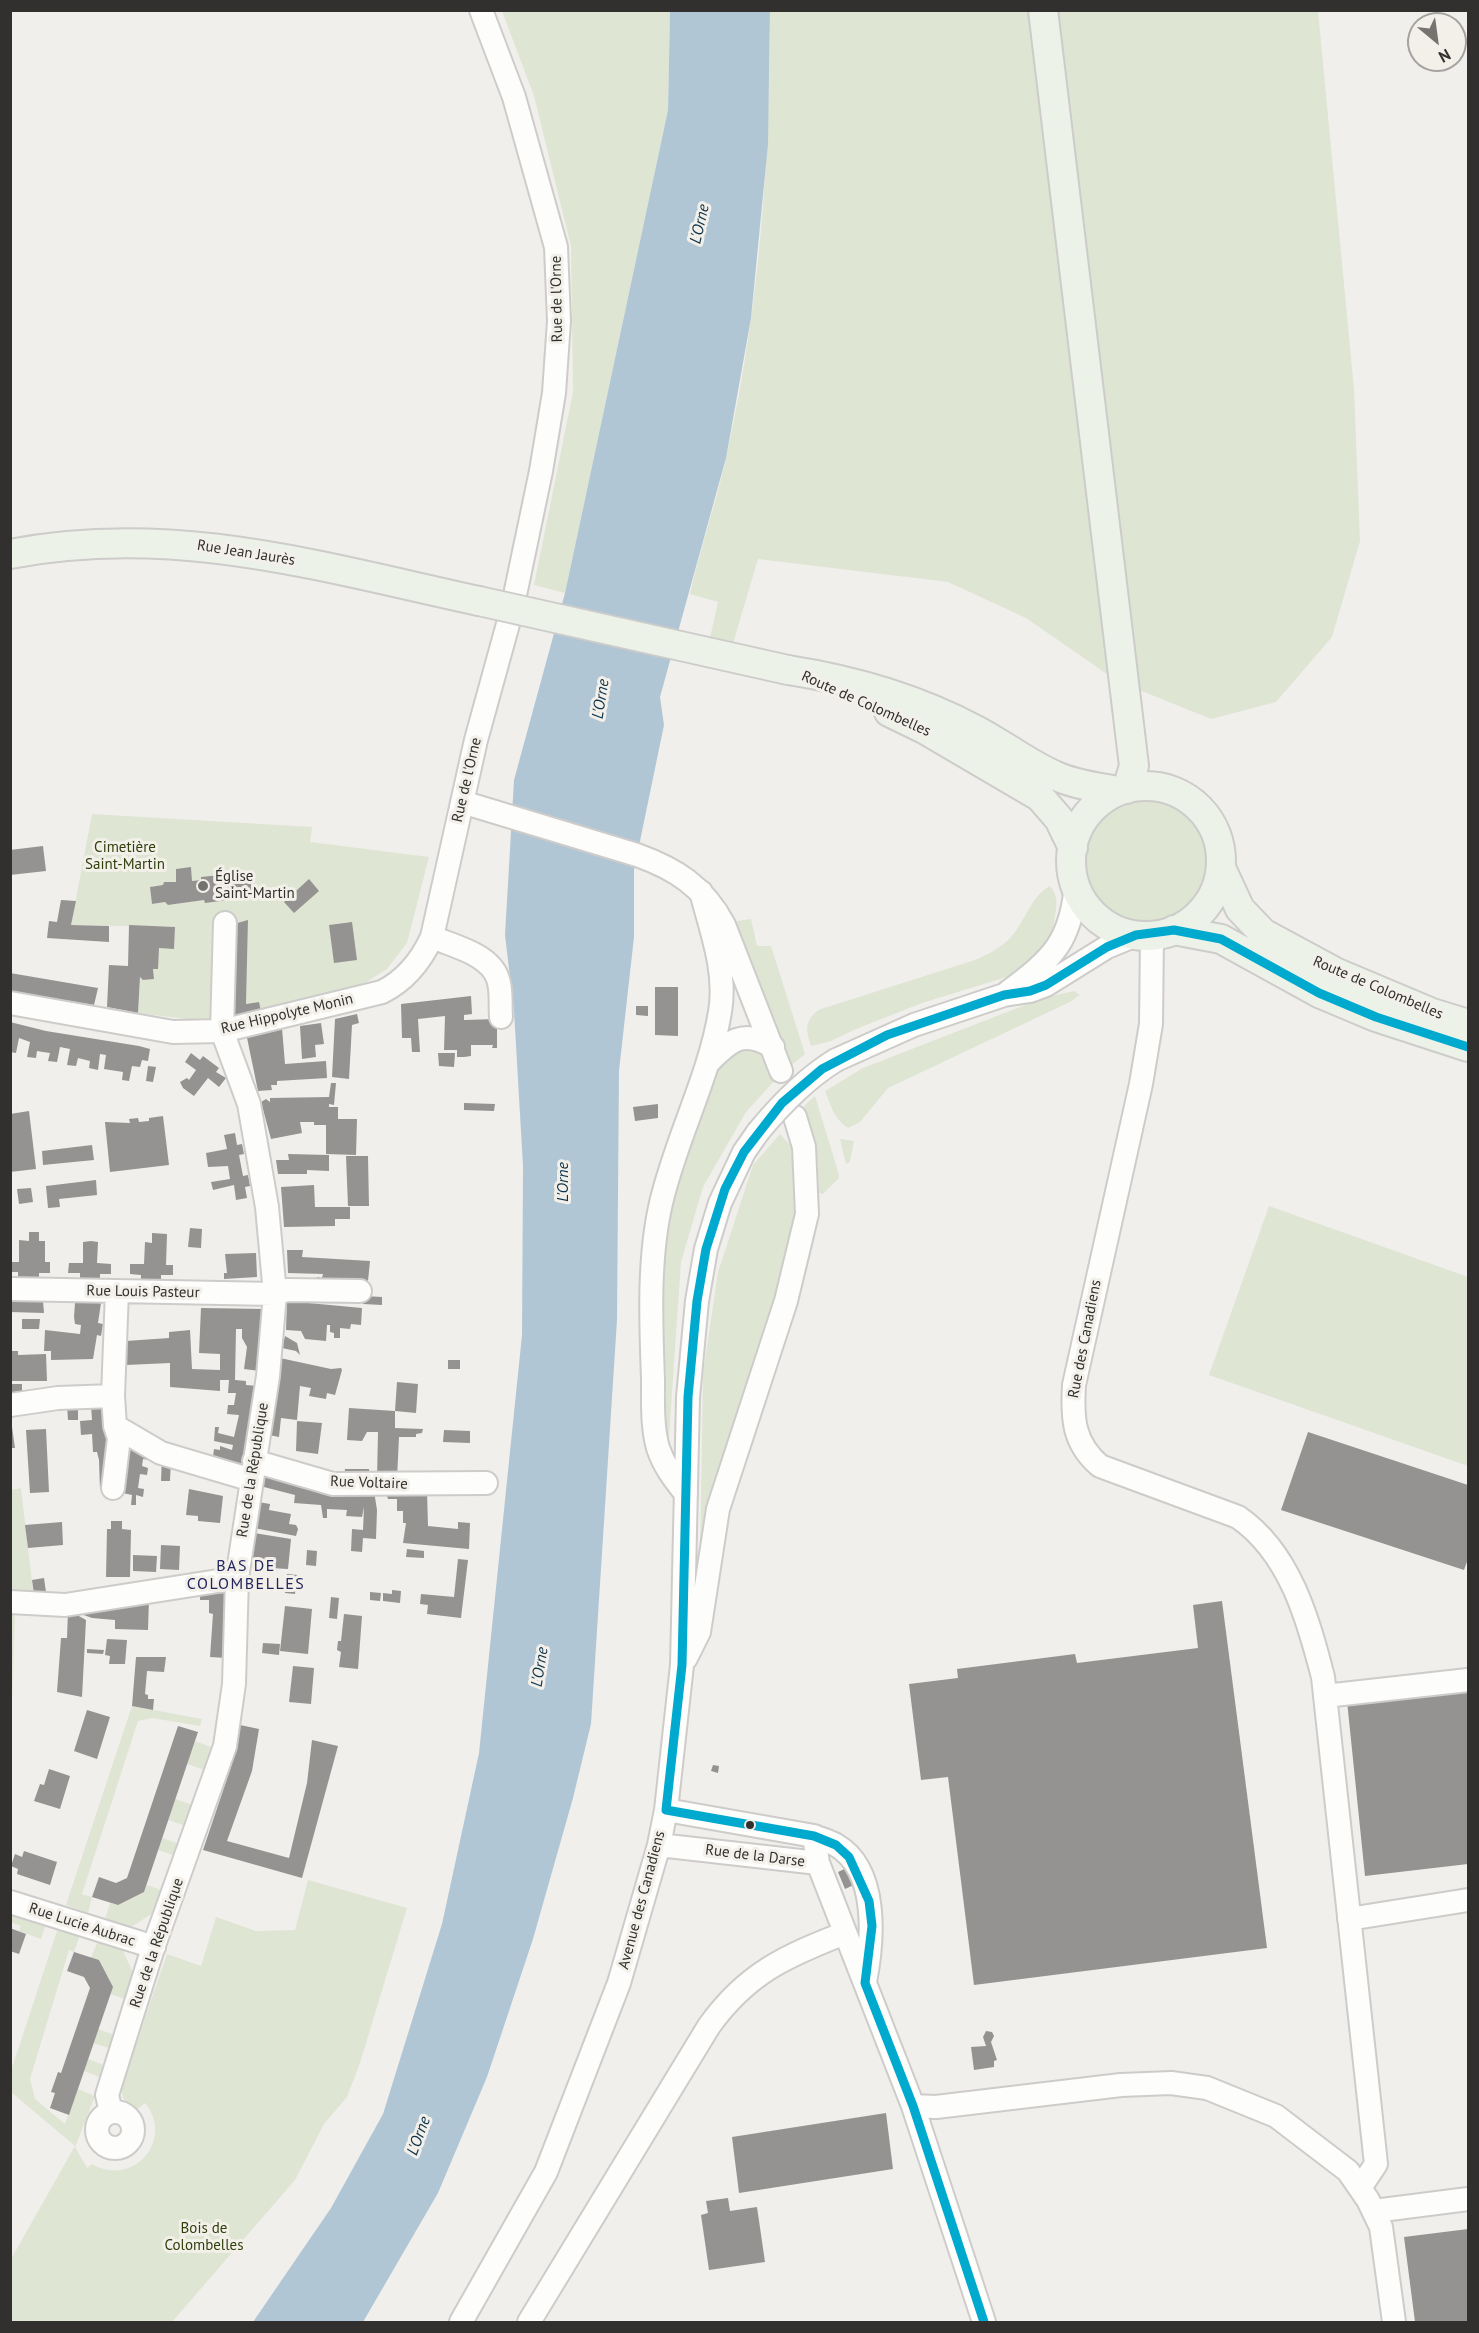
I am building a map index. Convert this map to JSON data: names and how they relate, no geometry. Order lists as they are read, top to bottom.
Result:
{
  "streets": {
    "main road": ["Rue Jean Jaurès", "Route de Colombelles"],
    "street": [
      "Rue de l'Orne",
      "Rue Hippolyte Monin",
      "Rue Louis Pasteur",
      "Rue des Canadiens",
      "Rue de la République",
      "Rue Voltaire",
      "Rue de la Darse",
      "Avenue des Canadiens",
      "Rue Lucie Aubrac"
    ]
  },
  "crossings": [
    ["Rue de l'Orne", "Rue Hippolyte Monin"],
    ["Rue Jean Jaurès", "Route de Colombelles"],
    ["Route de Colombelles", "Rue des Canadiens"],
    ["Route de Colombelles", "Avenue des Canadiens"],
    ["Rue Hippolyte Monin", "Rue de la République"],
    ["Rue Louis Pasteur", "Rue de la République"],
    ["Rue des Canadiens", "Avenue des Canadiens"],
    ["Rue de la République", "Rue Voltaire"],
    ["Rue de la République", "Rue Lucie Aubrac"],
    ["Rue de la Darse", "Avenue des Canadiens"]
  ],
  "districts": ["BAS DE COLOMBELLES"],
  "water": ["L'Orne"],
  "parks": ["Cimetière Saint-Martin", "Bois de Colombelles"],
  "places": ["Église Saint-Martin"],
  "north": "bottom right"
}
